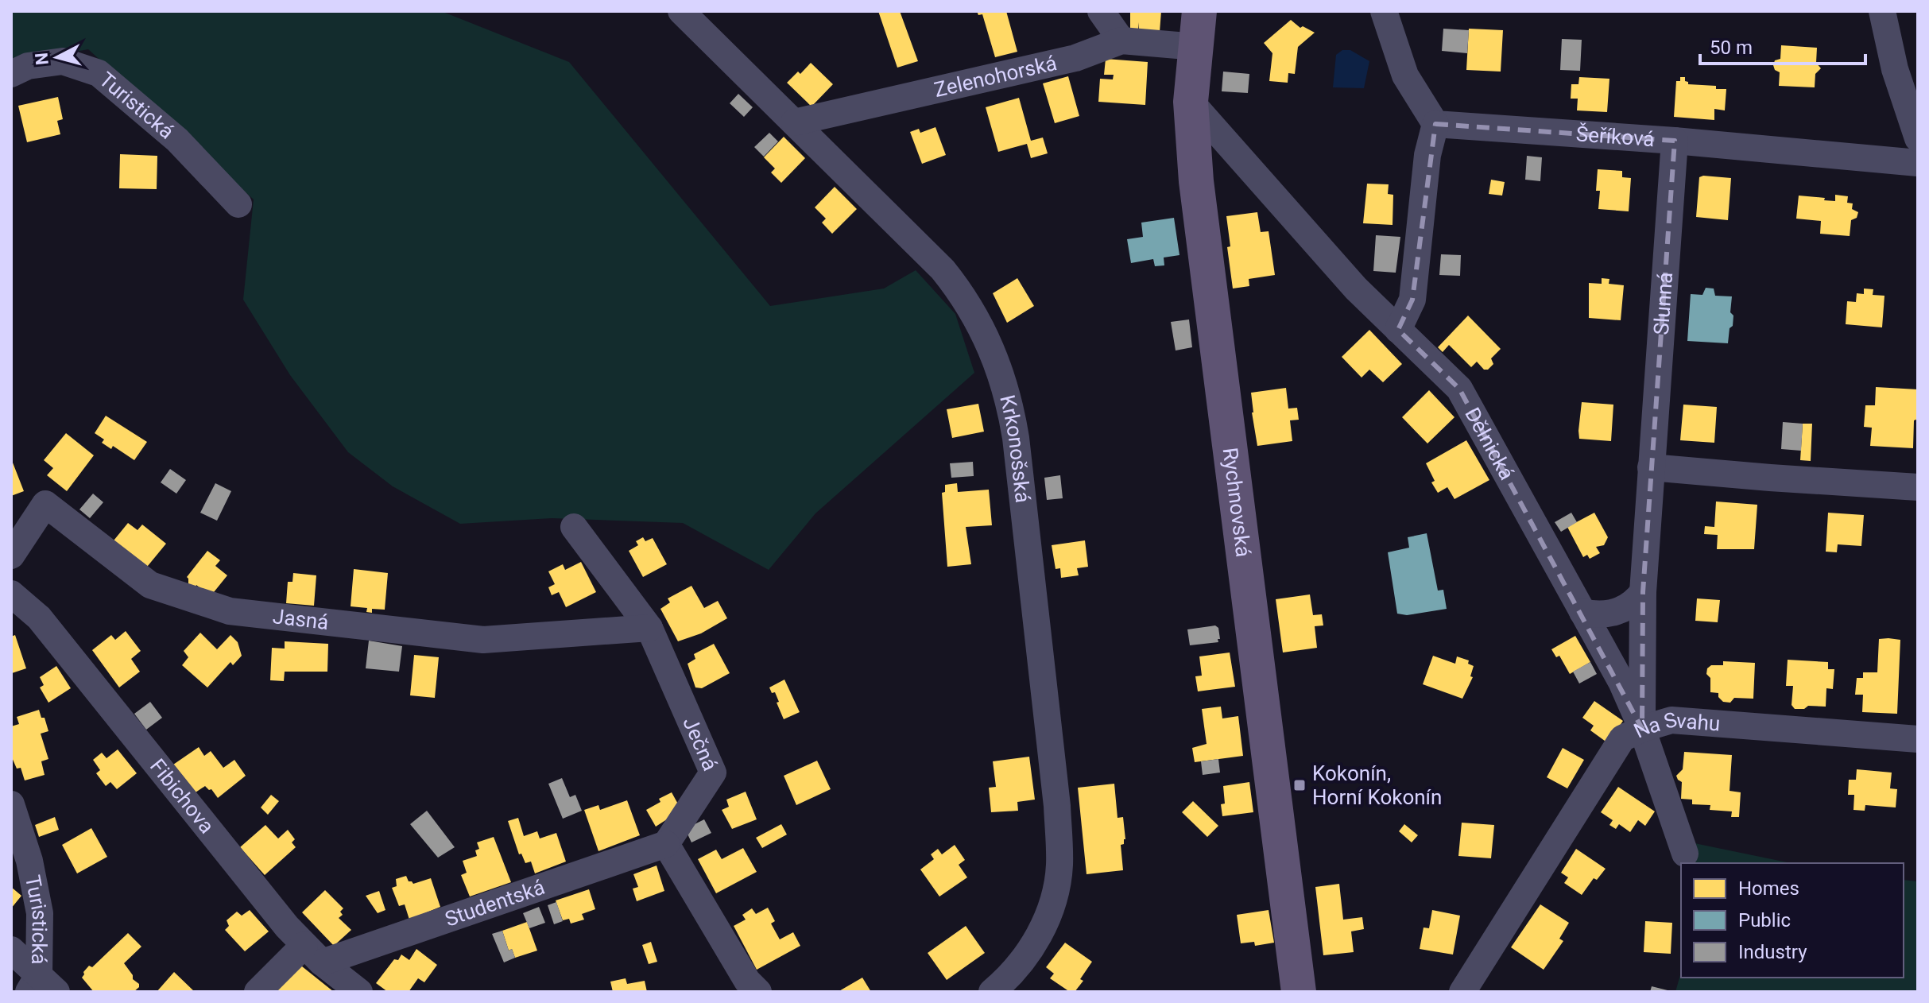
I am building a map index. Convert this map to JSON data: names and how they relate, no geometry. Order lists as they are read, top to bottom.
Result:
{
  "streets": {
    "main road": ["Rychnovská"],
    "street": [
      "Zelenohorská",
      "Turistická",
      "Šeříková",
      "Slunná",
      "Dělnická",
      "Krkonošská",
      "Jasná",
      "Na Svahu",
      "Ječná",
      "Fibichova",
      "Studentská"
    ]
  },
  "crossings": [
    ["Zelenohorská", "Krkonošská"],
    ["Zelenohorská", "Rychnovská"],
    ["Šeříková", "Slunná"],
    ["Slunná", "Dělnická"],
    ["Slunná", "Na Svahu"],
    ["Dělnická", "Rychnovská"],
    ["Dělnická", "Na Svahu"],
    ["Jasná", "Ječná"],
    ["Ječná", "Studentská"],
    ["Fibichova", "Studentská"]
  ],
  "places": {
    "transit": ["Kokonín, Horní Kokonín"]
  },
  "legend": ["Homes", "Public", "Industry"],
  "scale_bar": "50 m",
  "north": "left"
}
